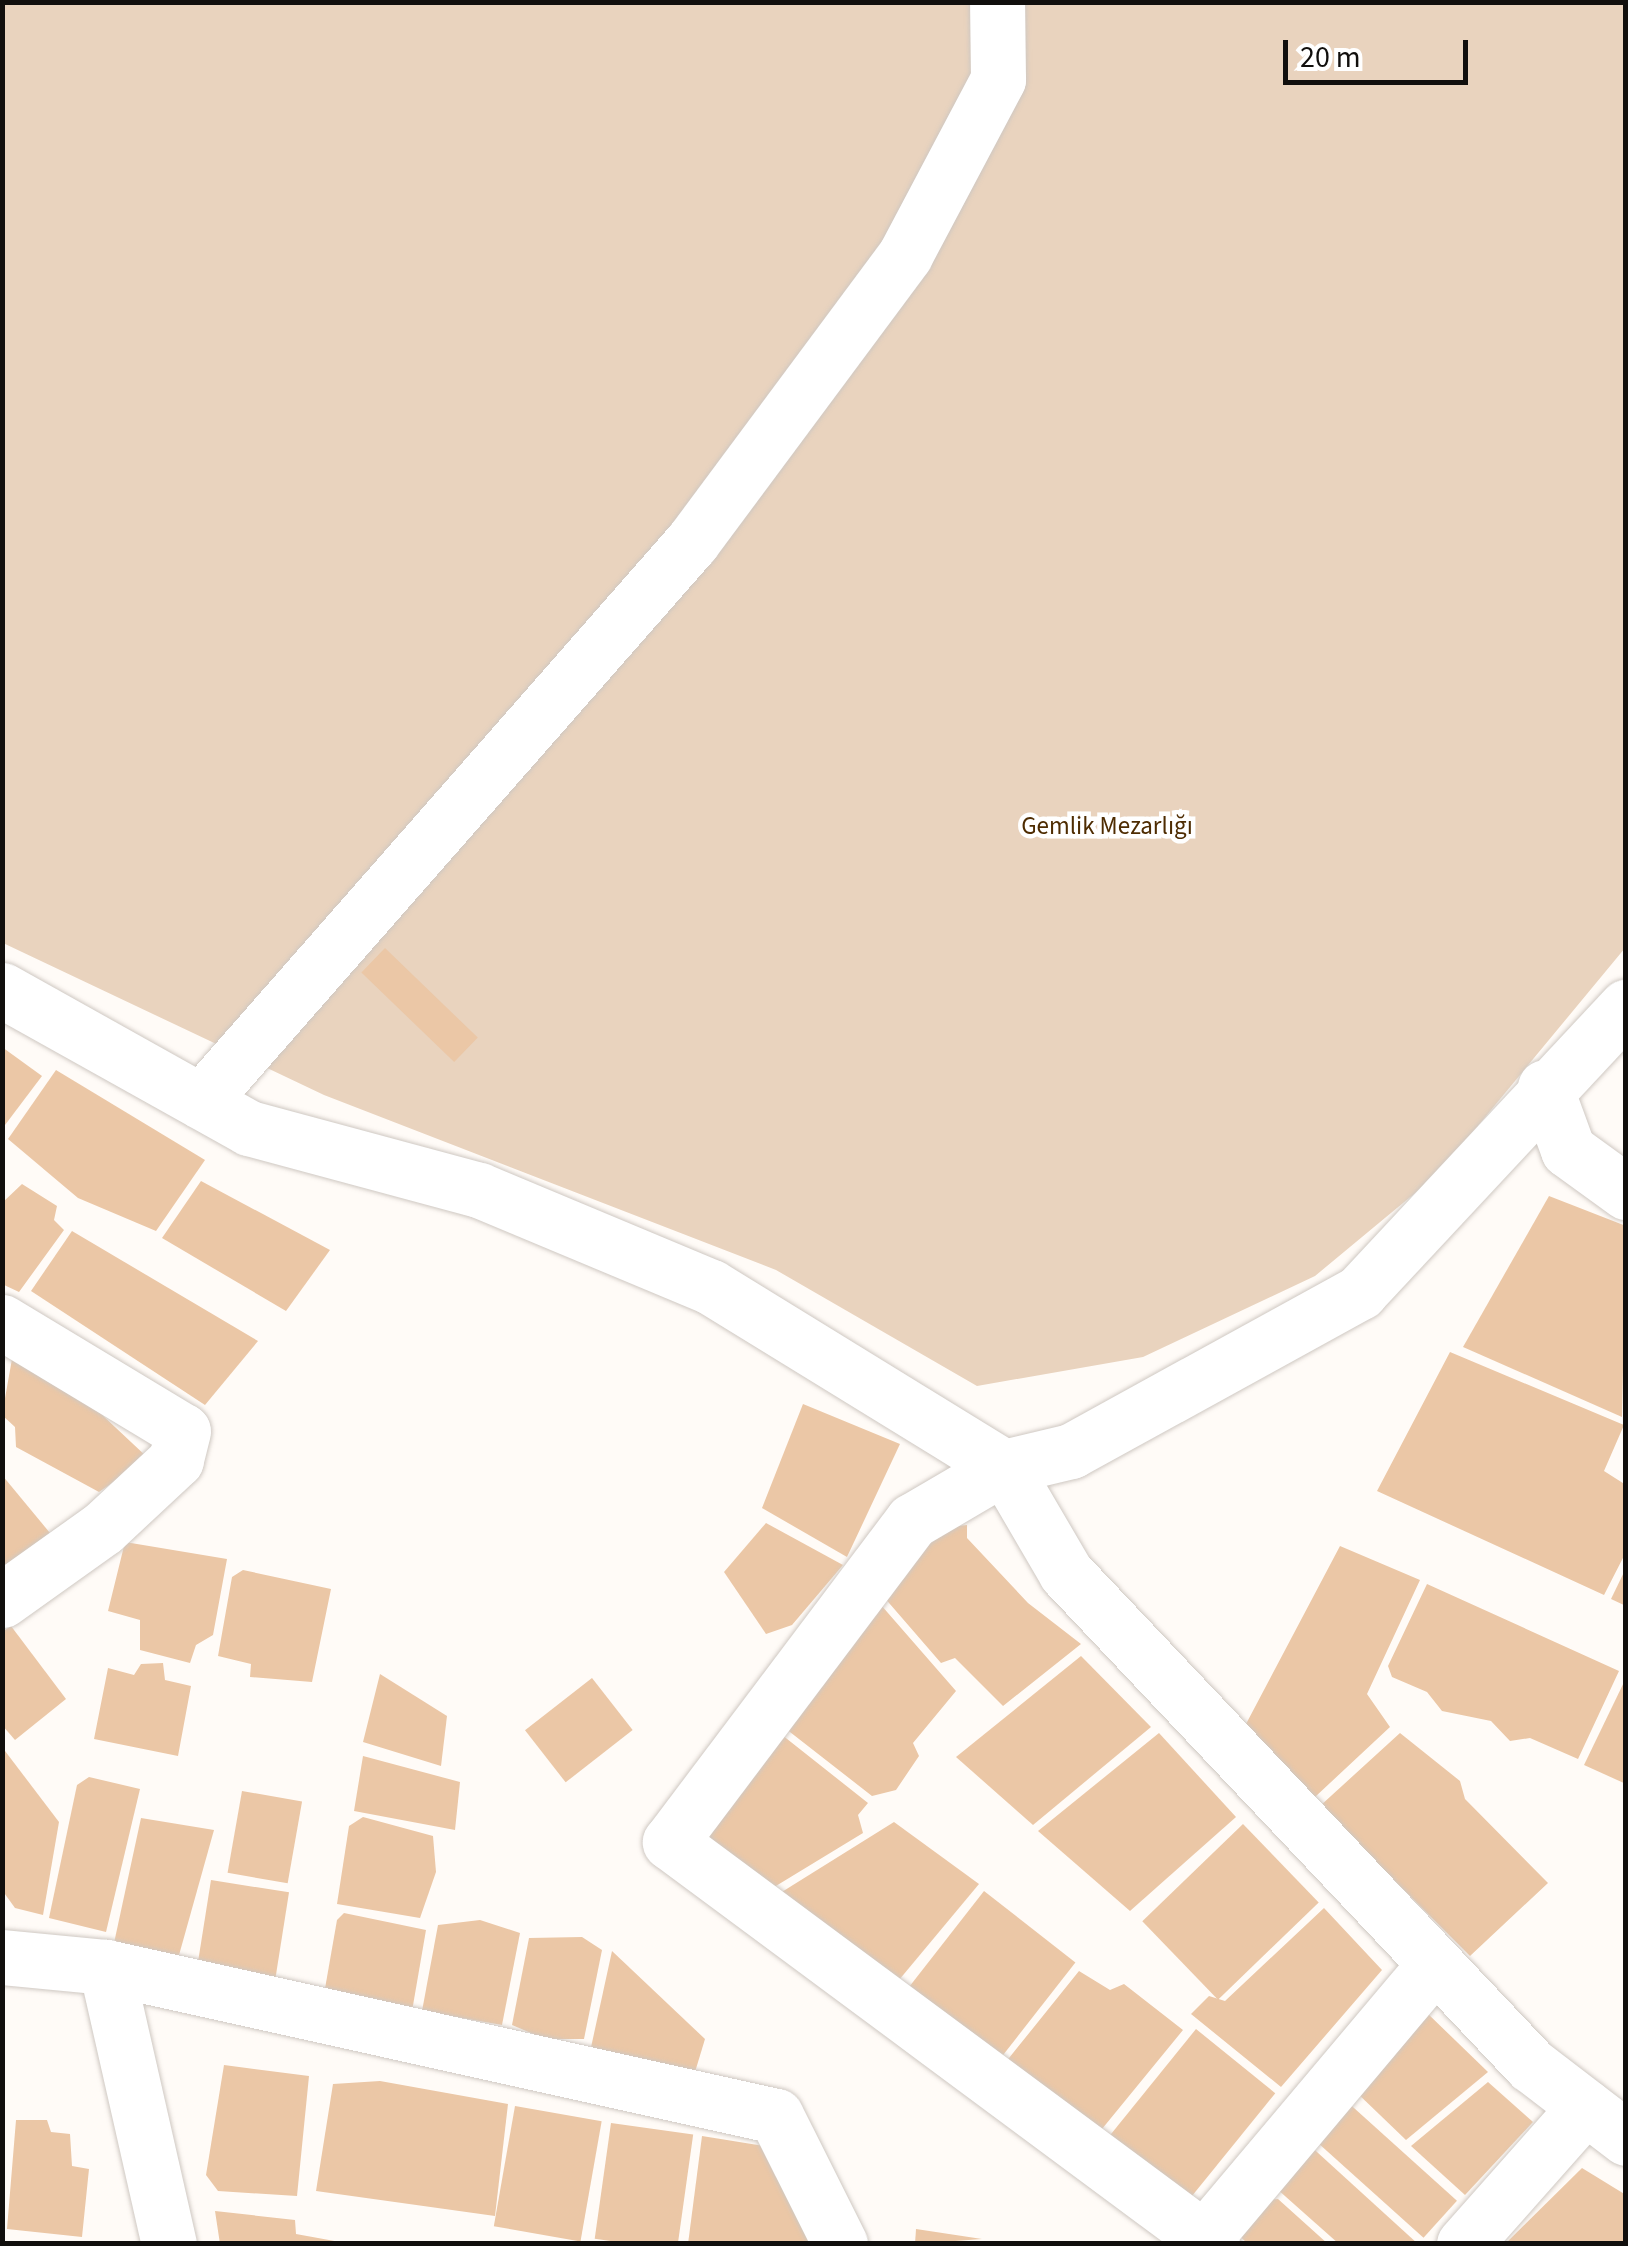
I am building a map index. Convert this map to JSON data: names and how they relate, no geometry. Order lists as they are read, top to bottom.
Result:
{
  "parks": ["Gemlik Mezarlığı"],
  "scale_bar": "20 m"
}
